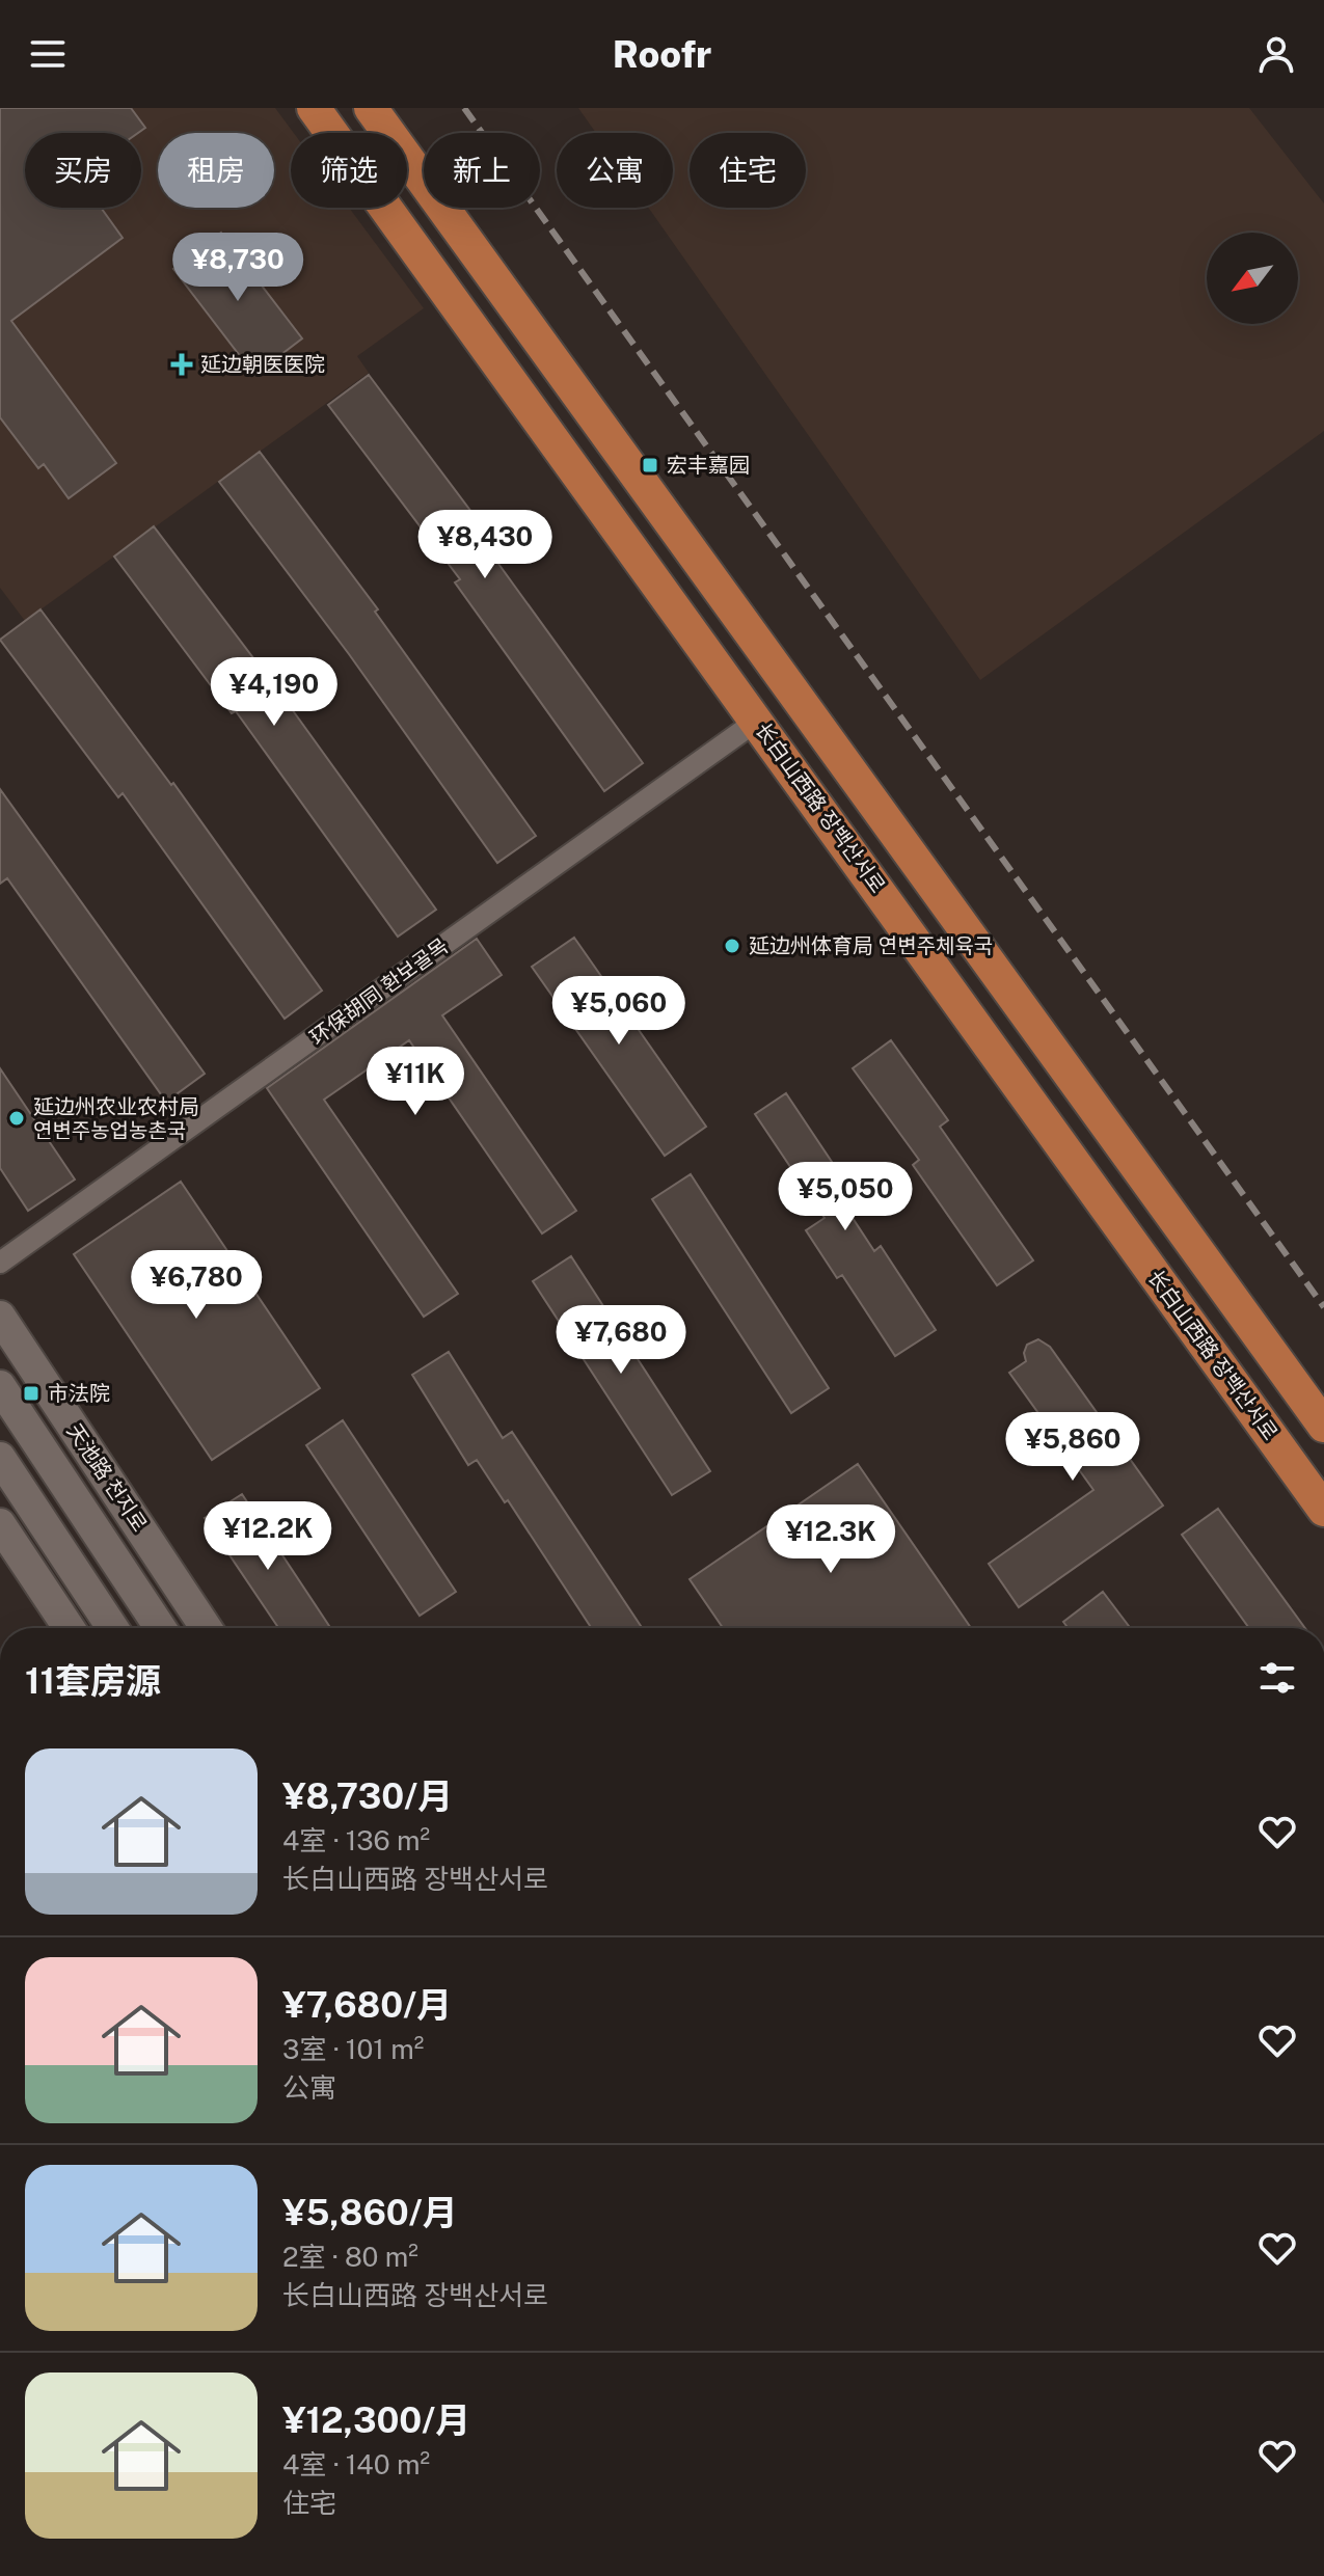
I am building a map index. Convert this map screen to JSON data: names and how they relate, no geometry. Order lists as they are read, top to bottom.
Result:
{
  "streets": {
    "main road": ["长白山西路 장백산서로"],
    "street": ["环保胡同 환보골목", "天池路 천지로"]
  },
  "crossings": [
    ["长白山西路 장백산서로", "环保胡同 환보골목"]
  ],
  "places": {
    "health": ["延边朝医医院"],
    "transit": ["宏丰嘉园", "市法院"],
    "other": ["延边州体育局 연변주체육국", "延边州农业农村局 연변주농업농촌국"]
  },
  "north": "bottom left",
  "page": {
    "header": "Roofr",
    "chip": [
      "买房",
      "租房",
      "筛选",
      "新上",
      "公寓",
      "住宅"
    ],
    "price": [
      "¥8,730",
      "¥8,430",
      "¥4,190",
      "¥5,060",
      "¥11K",
      "¥5,050",
      "¥6,780",
      "¥7,680",
      "¥5,860",
      "¥12.2K",
      "¥12.3K"
    ],
    "heading": "11套房源",
    "list": [
      {
        "name": "¥8,730/月",
        "note": "4室 · 136 m² · 长白山西路 장백산서로"
      },
      {
        "name": "¥7,680/月",
        "note": "3室 · 101 m² · 公寓"
      },
      {
        "name": "¥5,860/月",
        "note": "2室 · 80 m² · 长白山西路 장백산서로"
      },
      {
        "name": "¥12,300/月",
        "note": "4室 · 140 m² · 住宅"
      }
    ]
  }
}
